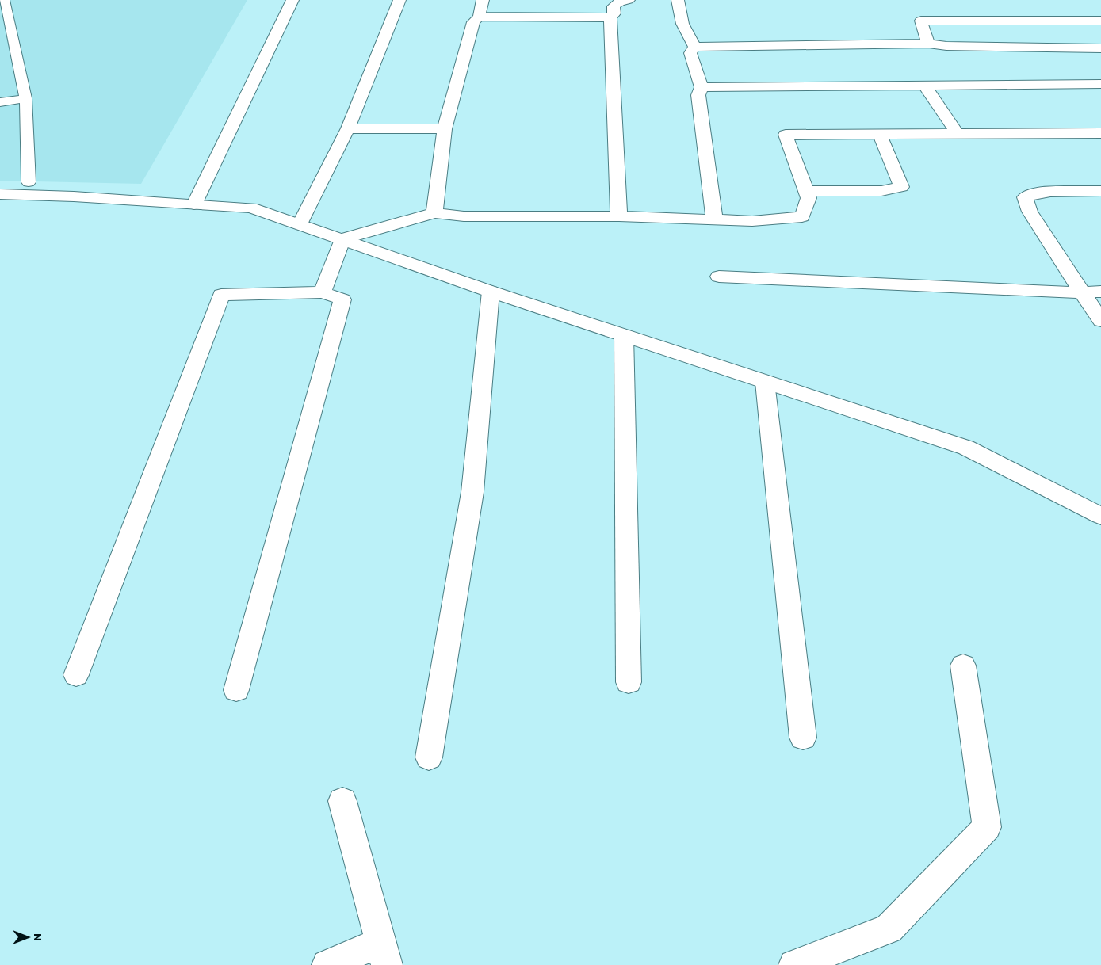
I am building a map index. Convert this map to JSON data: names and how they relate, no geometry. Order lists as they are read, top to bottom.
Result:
{
  "north": "right"
}
